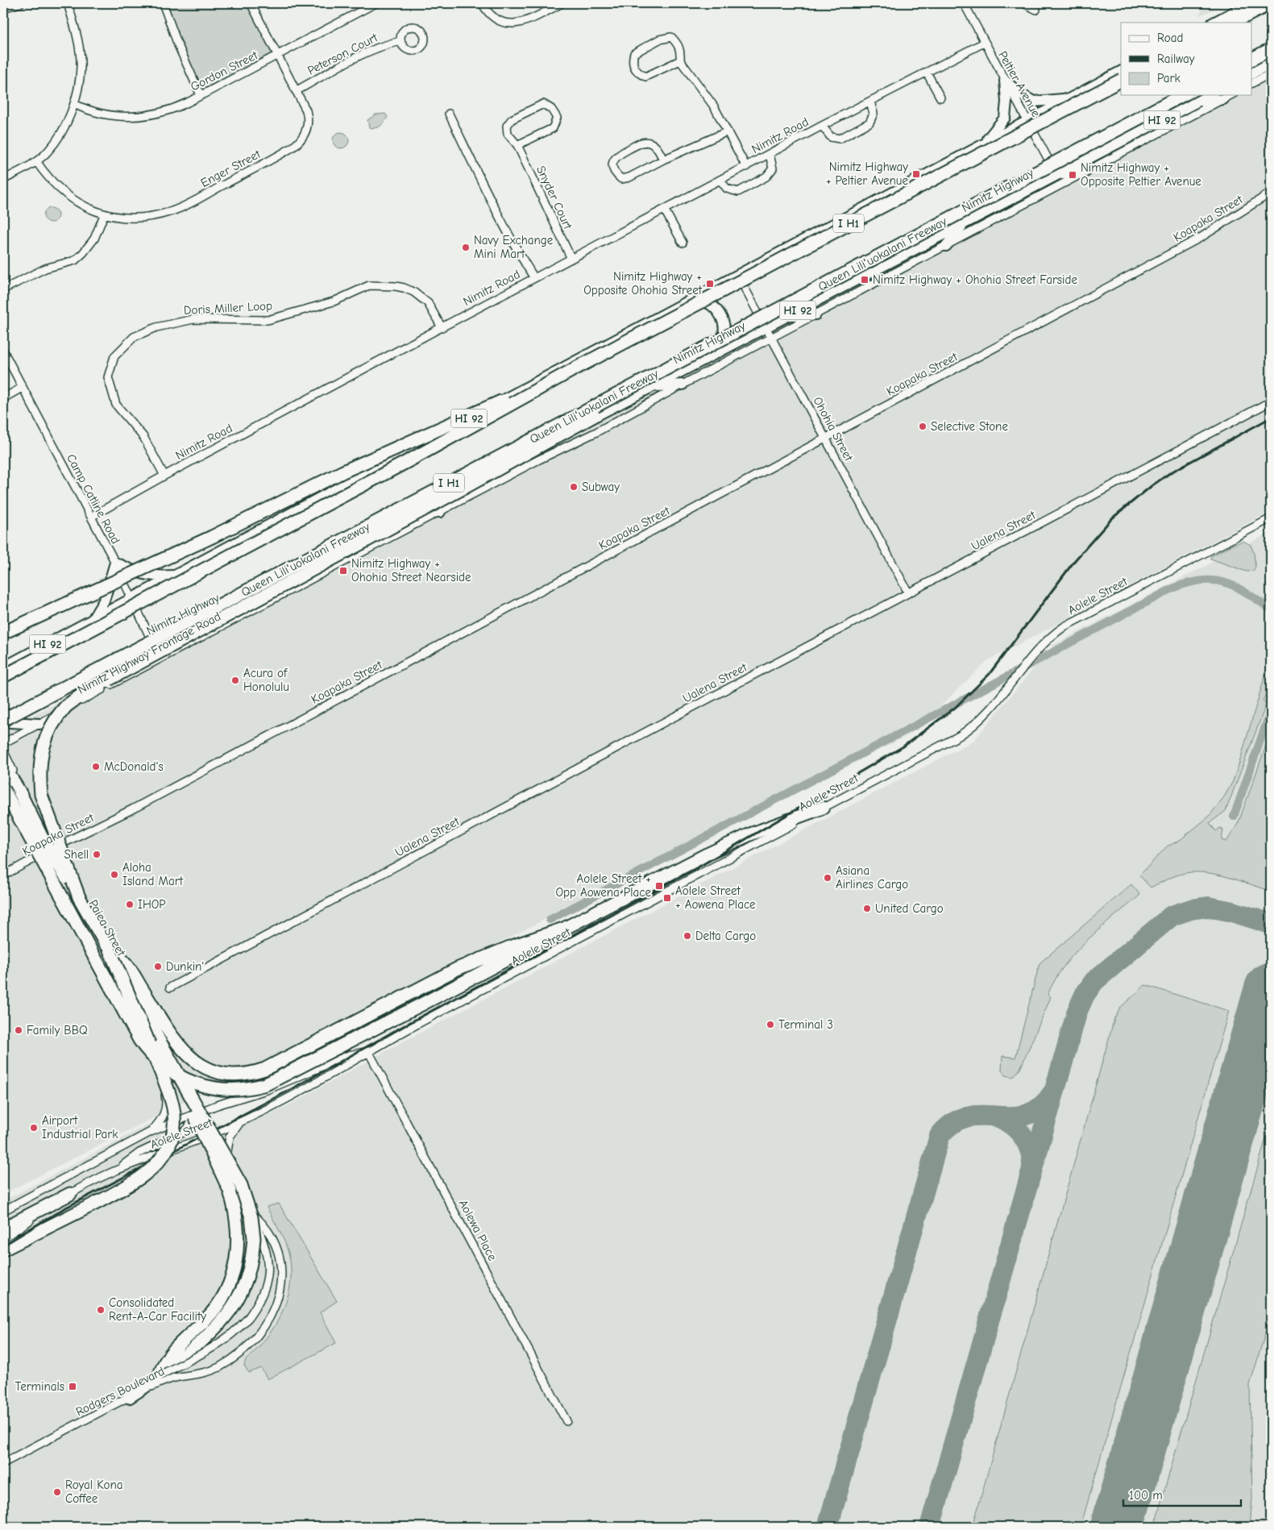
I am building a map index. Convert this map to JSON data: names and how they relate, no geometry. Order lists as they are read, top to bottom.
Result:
{
  "streets": {
    "highway": ["I H1", "Queen Liliʻuokalani Freeway"],
    "main road": ["HI 92", "Nimitz Highway"],
    "street": [
      "Peterson Court",
      "Gordon Street",
      "Peltier Avenue",
      "Nimitz Road",
      "Enger Street",
      "Snyder Court",
      "Koapaka Street",
      "Doris Miller Loop",
      "Ohohia Street",
      "Camp Catline Road",
      "Ualena Street",
      "Aolele Street",
      "Nimitz Highway Frontage Road",
      "Paiea Street",
      "Aolewa Place",
      "Rodgers Boulevard"
    ]
  },
  "crossings": [
    ["Peterson Court", "Enger Street"],
    ["Gordon Street", "Enger Street"],
    ["Peltier Avenue", "HI 92"],
    ["Peltier Avenue", "Nimitz Road"],
    ["Peltier Avenue", "Nimitz Highway"],
    ["HI 92", "Ohohia Street"],
    ["HI 92", "Camp Catline Road"],
    ["Nimitz Road", "Snyder Court"],
    ["Nimitz Road", "Doris Miller Loop"],
    ["Nimitz Road", "Camp Catline Road"],
    ["Nimitz Highway", "Queen Liliʻuokalani Freeway"],
    ["Nimitz Highway", "Ohohia Street"],
    ["Nimitz Highway", "Camp Catline Road"],
    ["Koapaka Street", "Ohohia Street"],
    ["Koapaka Street", "Paiea Street"],
    ["Ohohia Street", "Ualena Street"],
    ["Ohohia Street", "Nimitz Highway Frontage Road"],
    ["Camp Catline Road", "Nimitz Highway Frontage Road"],
    ["Aolele Street", "Paiea Street"],
    ["Aolele Street", "Aolewa Place"],
    ["Aolele Street", "Rodgers Boulevard"],
    ["Paiea Street", "Rodgers Boulevard"]
  ],
  "places": {
    "transit": [
      "Nimitz Highway + Peltier Avenue",
      "Nimitz Highway + Opposite Peltier Avenue",
      "Nimitz Highway + Ohohia Street Farside",
      "Nimitz Highway + Opposite Ohohia Street",
      "Nimitz Highway + Ohohia Street Nearside",
      "Aolele Street + Opp Aowena Place",
      "Aolele Street + Aowena Place",
      "Terminals"
    ],
    "other": [
      "Navy Exchange Mini Mart",
      "Selective Stone",
      "Subway",
      "Acura of Honolulu",
      "McDonald's",
      "Shell",
      "Aloha Island Mart",
      "Asiana Airlines Cargo",
      "IHOP",
      "United Cargo",
      "Delta Cargo",
      "Dunkin'",
      "Terminal 3",
      "Family BBQ",
      "Airport Industrial Park",
      "Consolidated Rent-A-Car Facility",
      "Royal Kona Coffee"
    ]
  },
  "legend": ["Road", "Railway", "Park"],
  "scale_bar": "100 m"
}
